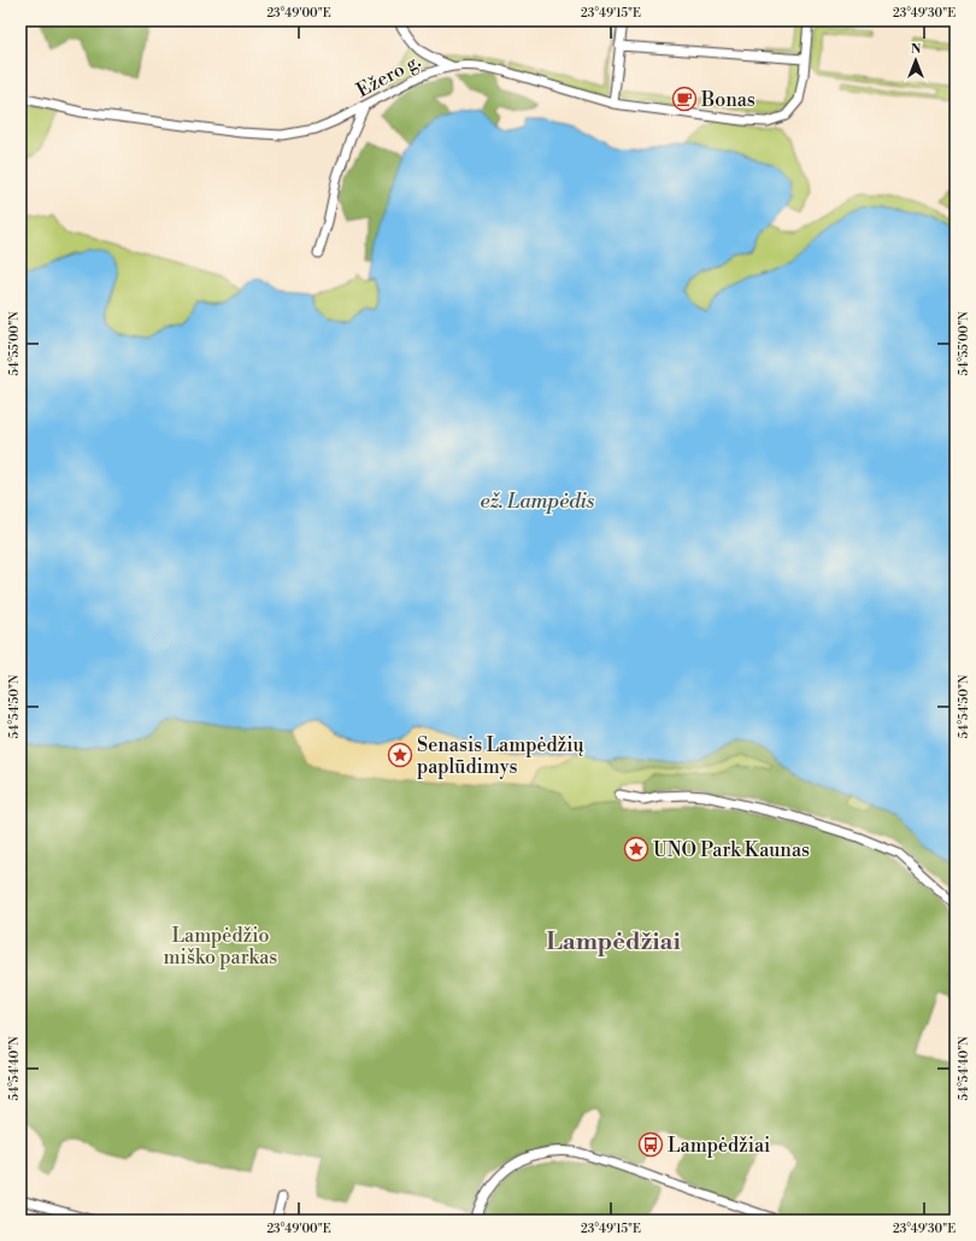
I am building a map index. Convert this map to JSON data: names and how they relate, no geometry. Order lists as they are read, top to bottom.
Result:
{
  "streets": {
    "street": ["Ežero g."]
  },
  "districts": ["Lampėdžiai"],
  "water": ["ež. Lampėdis"],
  "parks": ["Lampėdžio miško parkas"],
  "places": {
    "cafe": ["Bonas"],
    "place": ["Senasis Lampėdžių paplūdimys", "UNO Park Kaunas"],
    "bus stop": ["Lampėdžiai"]
  },
  "north": "top",
  "coordinates": [
    "23°49'00\"E",
    "23°49'15\"E",
    "23°49'30\"E",
    "54°55'00\"N",
    "54°54'50\"N",
    "54°54'40\"N"
  ]
}
